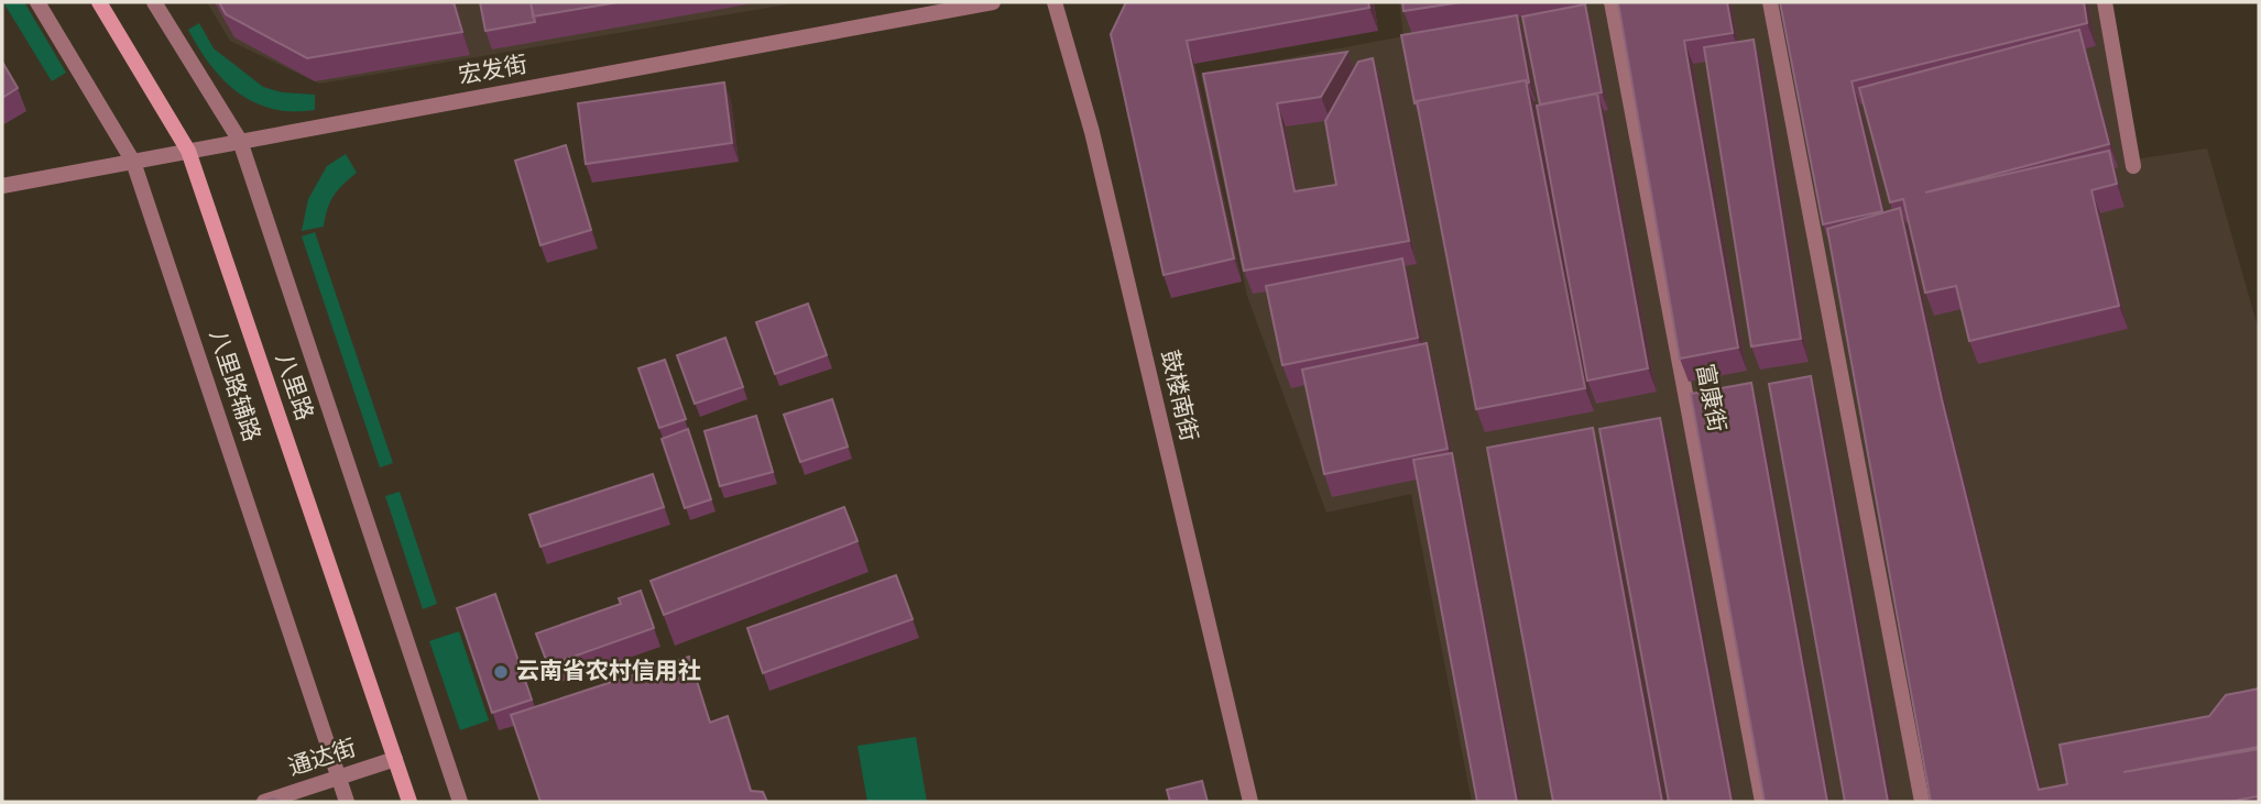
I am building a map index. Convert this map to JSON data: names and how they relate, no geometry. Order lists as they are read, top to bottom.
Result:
{
  "streets": {
    "main road": ["八里路"],
    "street": [
      "宏发街",
      "八里路辅路",
      "鼓楼南街",
      "富康街",
      "通达街"
    ]
  },
  "crossings": [
    ["宏发街", "八里路辅路"],
    ["宏发街", "八里路"],
    ["八里路辅路", "通达街"],
    ["八里路", "通达街"]
  ],
  "places": ["云南省农村信用社"]
}
